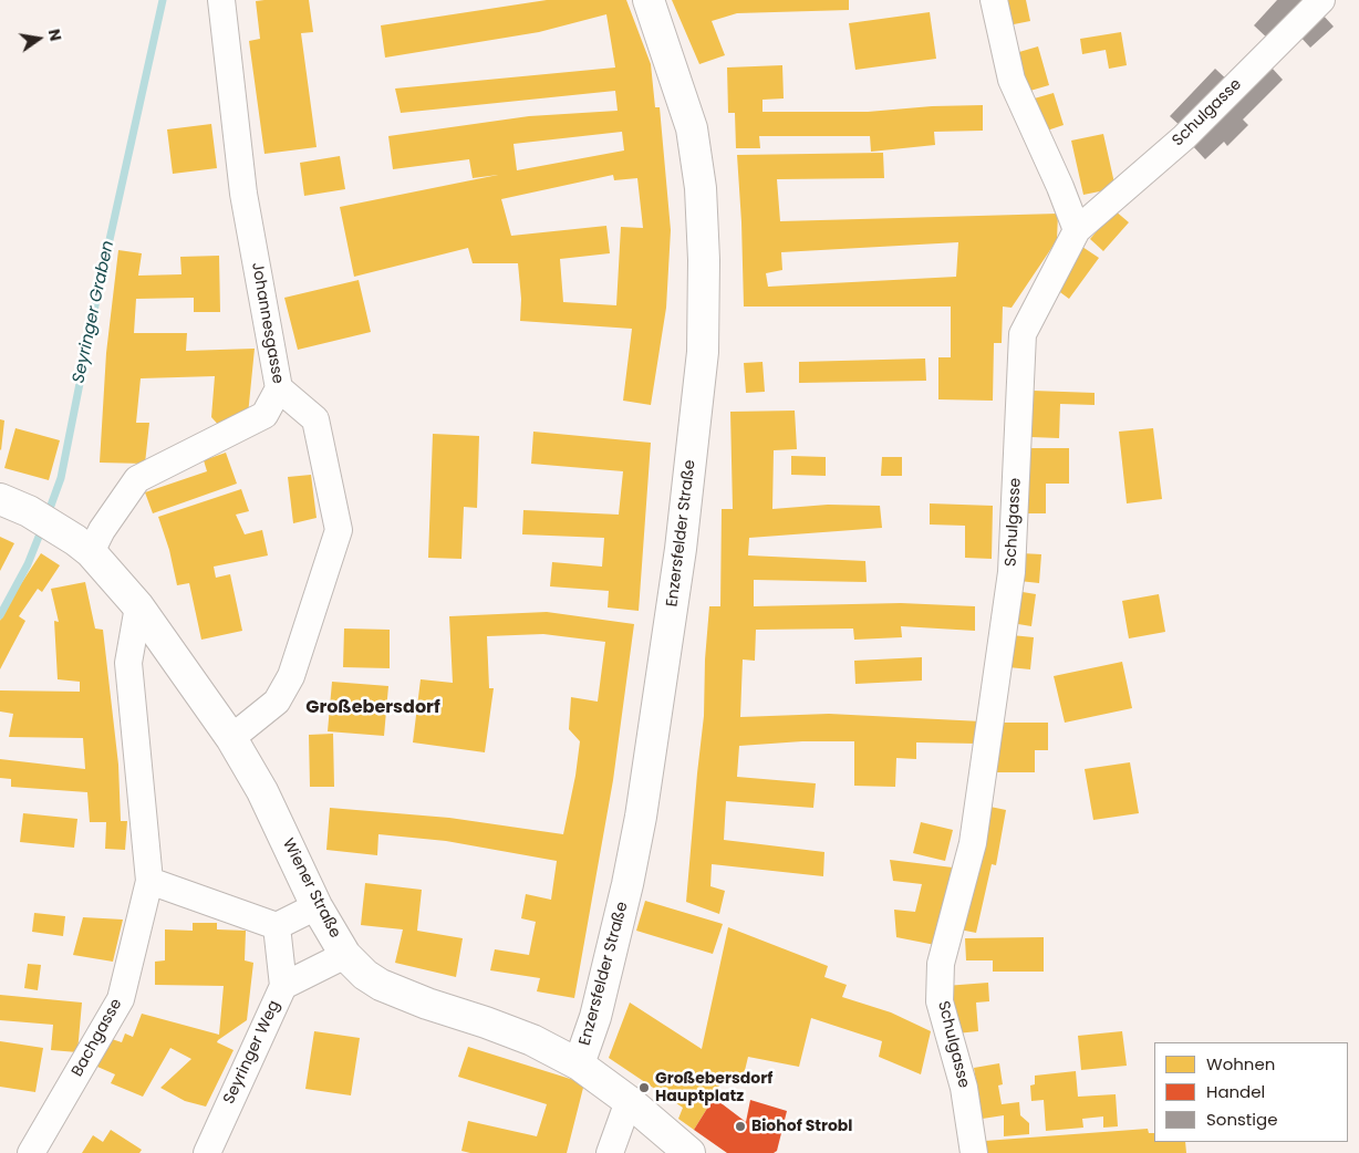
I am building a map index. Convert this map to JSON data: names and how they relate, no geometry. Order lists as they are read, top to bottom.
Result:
{
  "streets": {
    "street": [
      "Schulgasse",
      "Johannesgasse",
      "Enzersfelder Straße",
      "Wiener Straße",
      "Bachgasse",
      "Seyringer Weg"
    ]
  },
  "crossings": [
    ["Johannesgasse", "Wiener Straße"],
    ["Enzersfelder Straße", "Wiener Straße"],
    ["Wiener Straße", "Seyringer Weg"]
  ],
  "districts": ["Großebersdorf"],
  "water": ["Seyringer Graben"],
  "places": ["Großebersdorf Hauptplatz", "Biohof Strobl"],
  "legend": ["Wohnen", "Handel", "Sonstige"],
  "north": "right"
}
